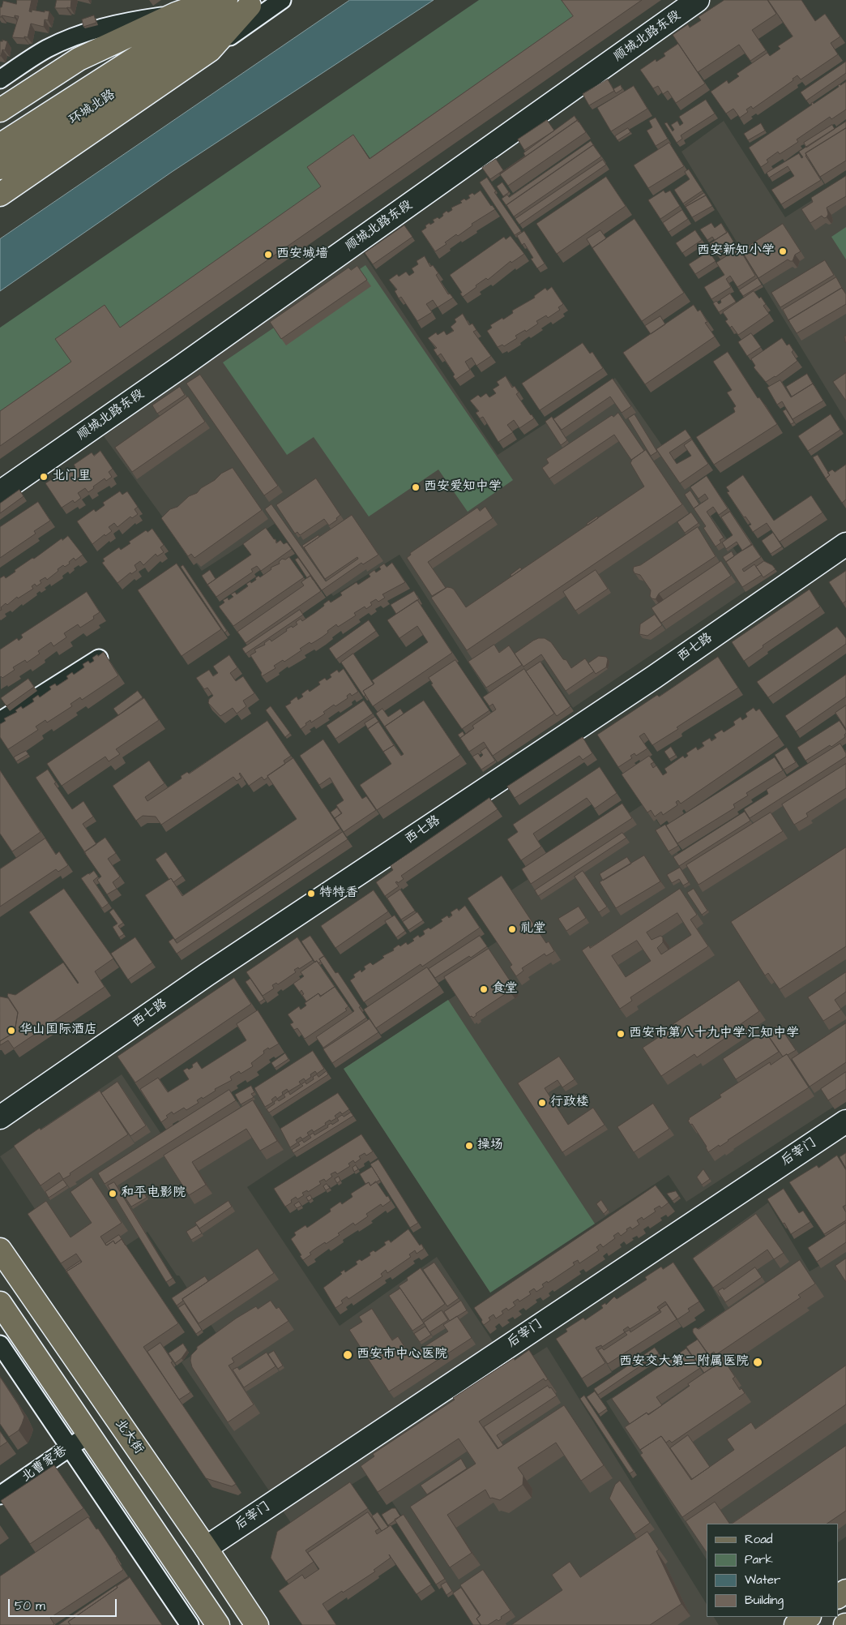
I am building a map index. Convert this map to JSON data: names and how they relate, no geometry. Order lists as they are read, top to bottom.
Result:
{
  "streets": {
    "main road": ["环城北路", "北大街"],
    "street": [
      "顺城北路东段",
      "西七路",
      "后宰门",
      "北曹家巷"
    ]
  },
  "crossings": [
    ["后宰门", "北大街"]
  ],
  "places": [
    "西安新知小学",
    "西安城墙",
    "北门里",
    "西安爱知中学",
    "特特香",
    "礼堂",
    "食堂",
    "华山国际酒店",
    "西安市第八十九中学·汇知中学",
    "行政楼",
    "操场",
    "和平电影院",
    "西安市中心医院",
    "西安交大第二附属医院"
  ],
  "legend": [
    "Road",
    "Park",
    "Water",
    "Building"
  ],
  "scale_bar": "50 m"
}
